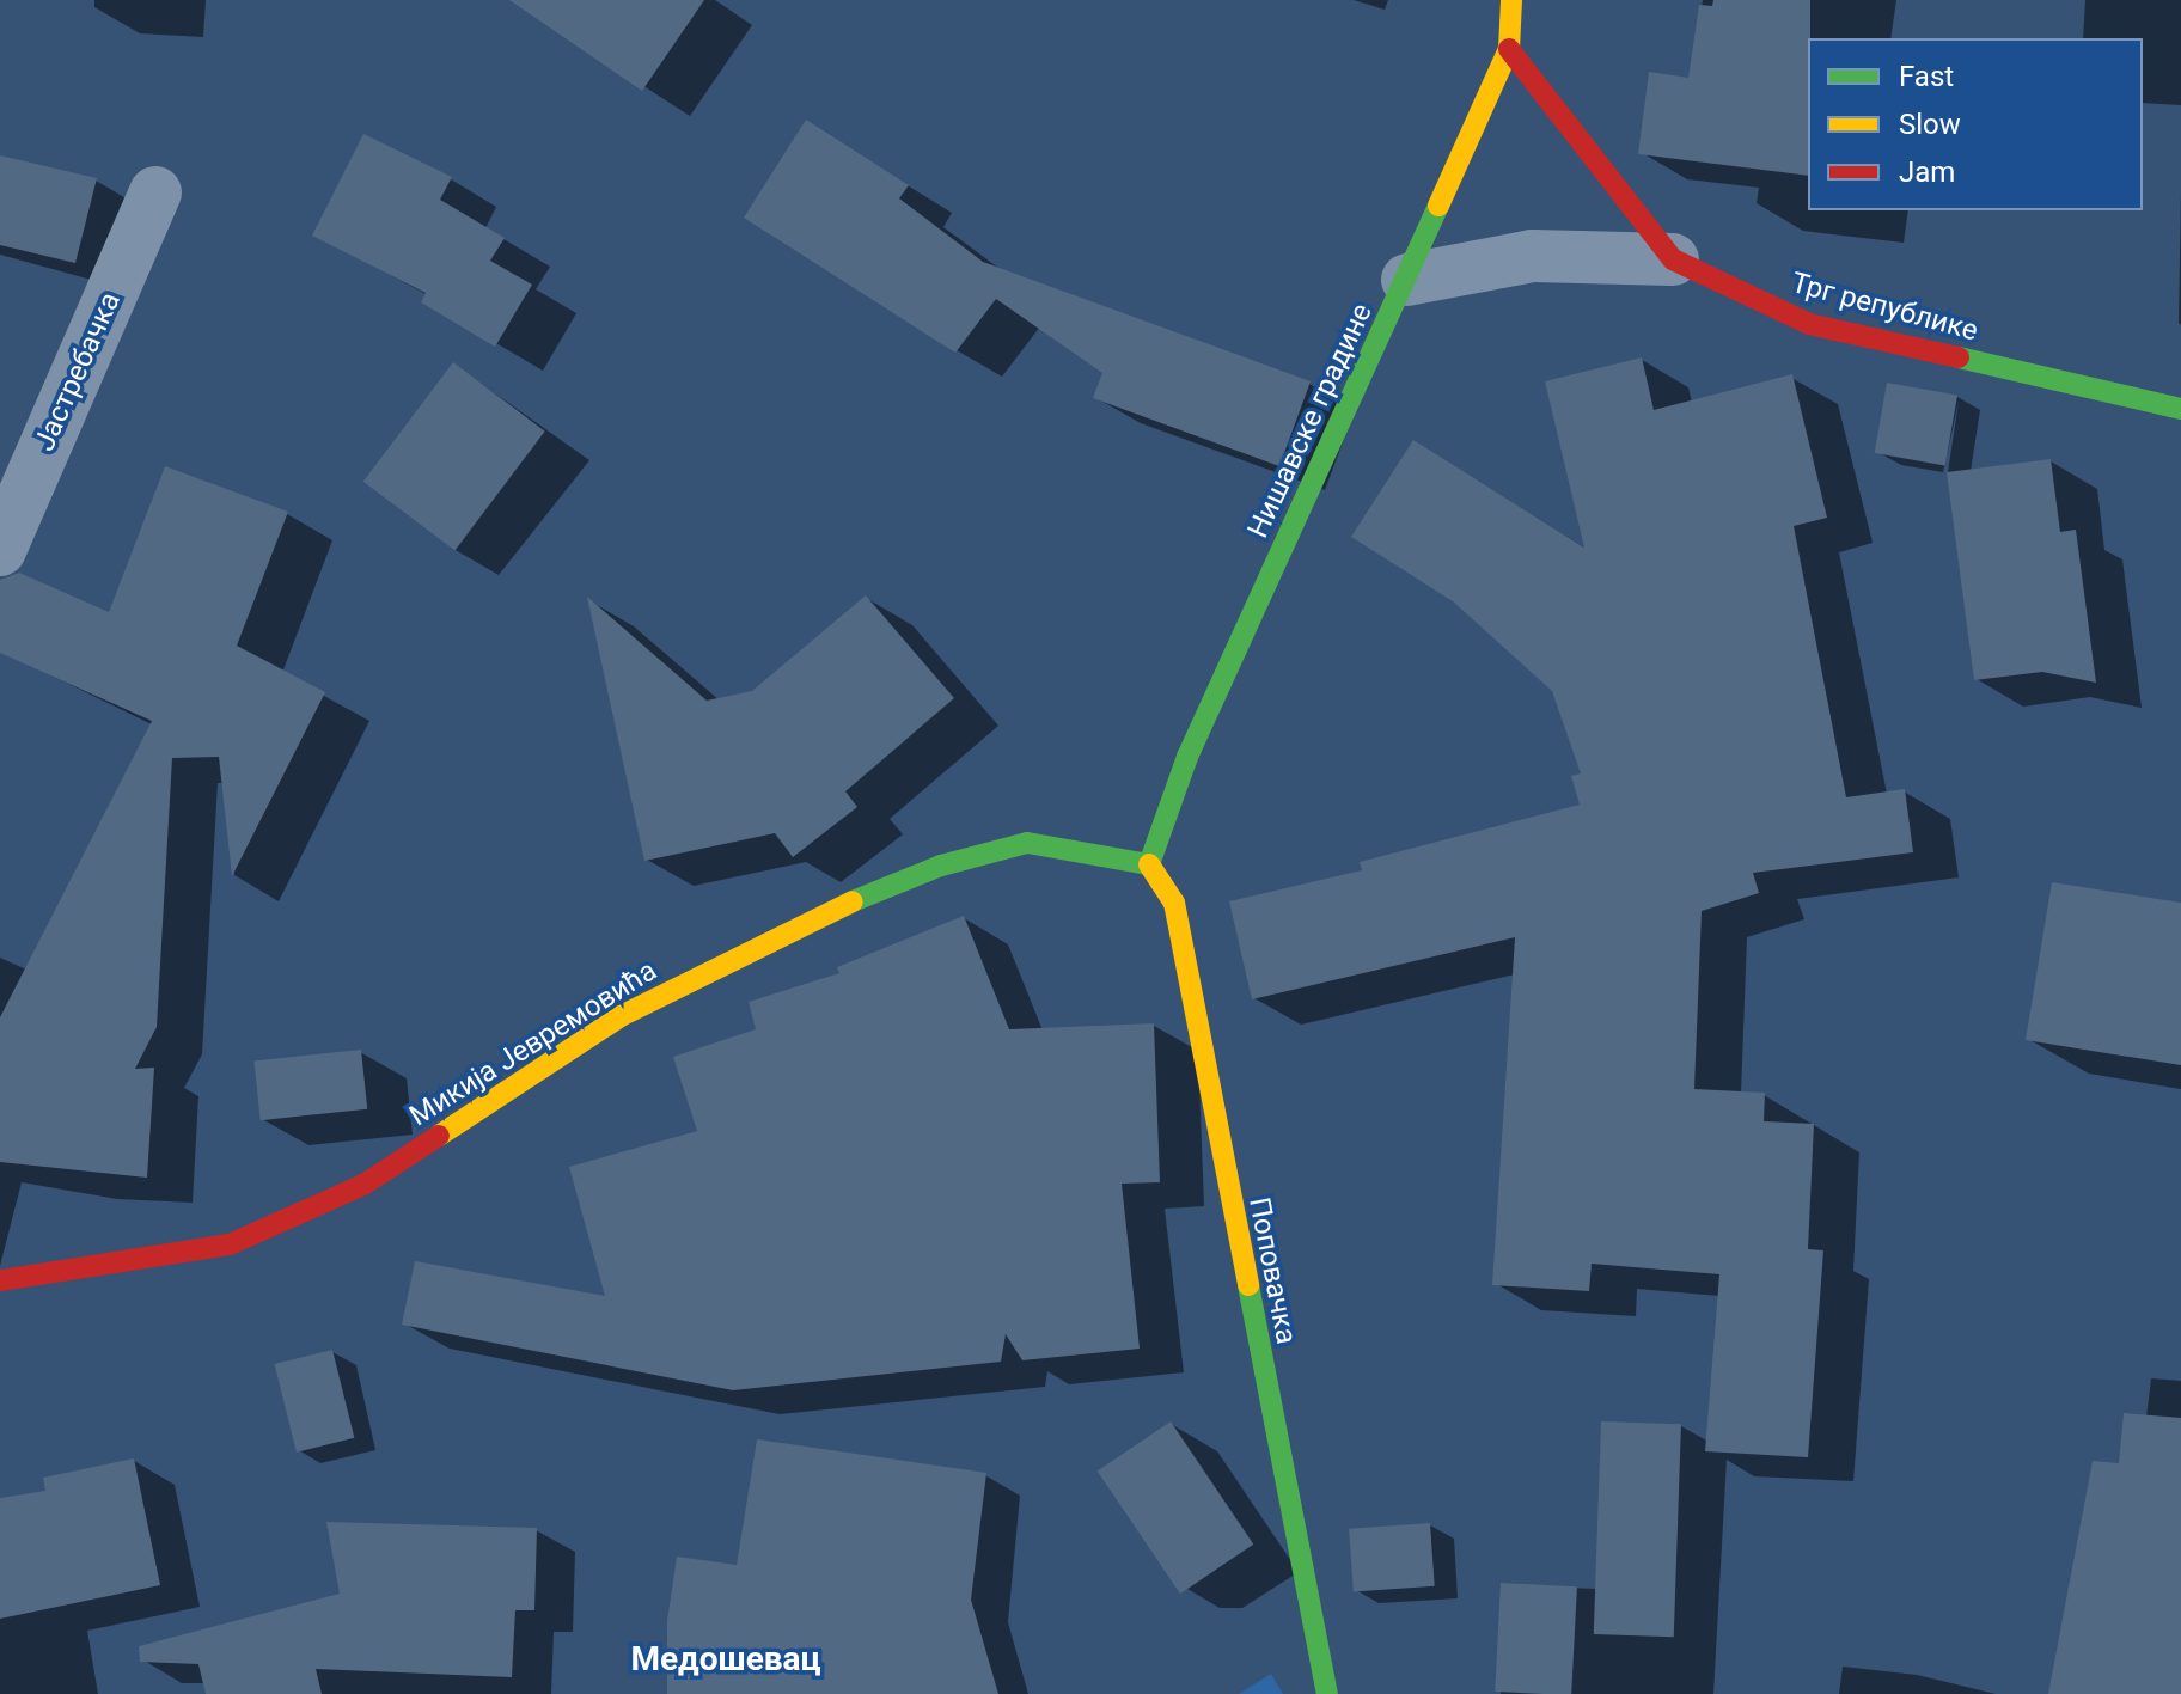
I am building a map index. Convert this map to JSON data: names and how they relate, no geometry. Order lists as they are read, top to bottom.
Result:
{
  "streets": {
    "street": [
      "Трг републике",
      "Јастребачка",
      "Нишавске градине",
      "Микија Јевремовића",
      "Поповачка"
    ]
  },
  "crossings": [
    ["Трг републике", "Нишавске градине"],
    ["Нишавске градине", "Микија Јевремовића"],
    ["Нишавске градине", "Поповачка"],
    ["Микија Јевремовића", "Поповачка"]
  ],
  "districts": ["Медошевац"],
  "legend": ["Fast", "Slow", "Jam"]
}
